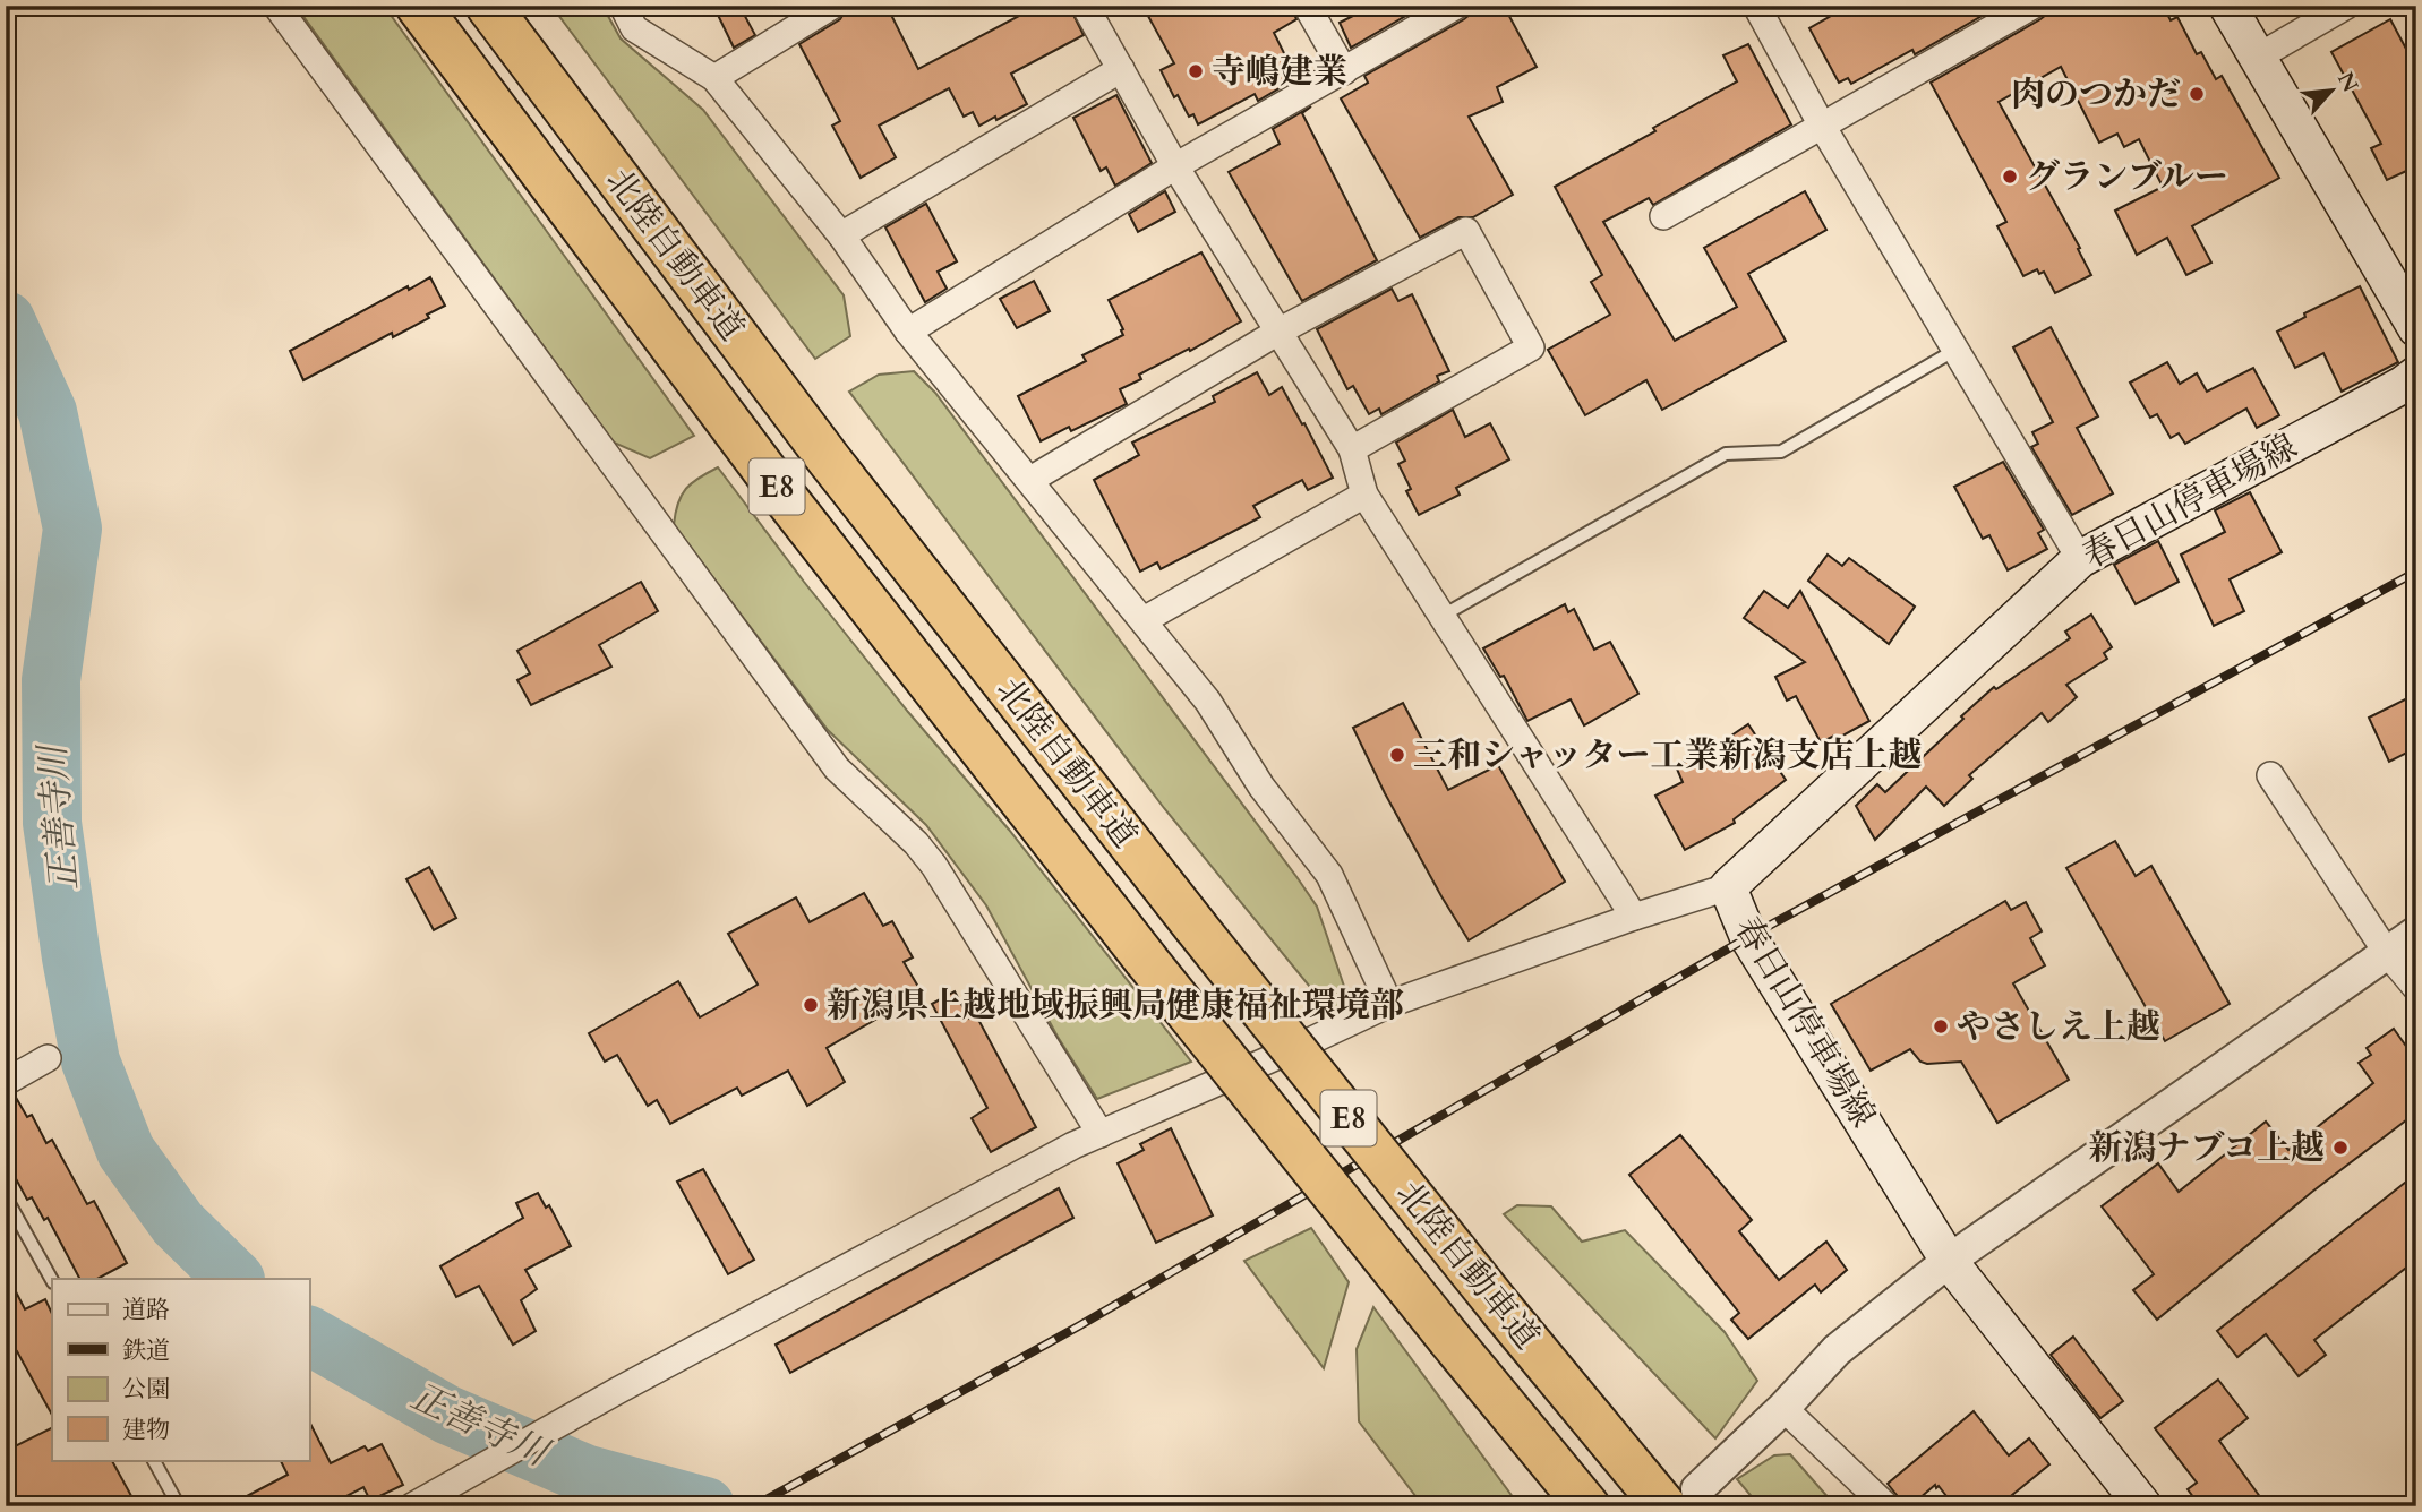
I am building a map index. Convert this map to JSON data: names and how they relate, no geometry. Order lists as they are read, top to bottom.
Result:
{
  "streets": {
    "highway": ["北陸自動車道", "E8"],
    "main road": ["春日山停車場線"]
  },
  "water": ["正善寺川"],
  "places": [
    "寺嶋建業",
    "肉のつかだ",
    "グランブルー",
    "三和シャッター工業新潟支店上越",
    "新潟県上越地域振興局健康福祉環境部",
    "やさしえ上越",
    "新潟ナブコ上越"
  ],
  "legend": [
    "道路",
    "鉄道",
    "公園",
    "建物"
  ],
  "north": "top right"
}
